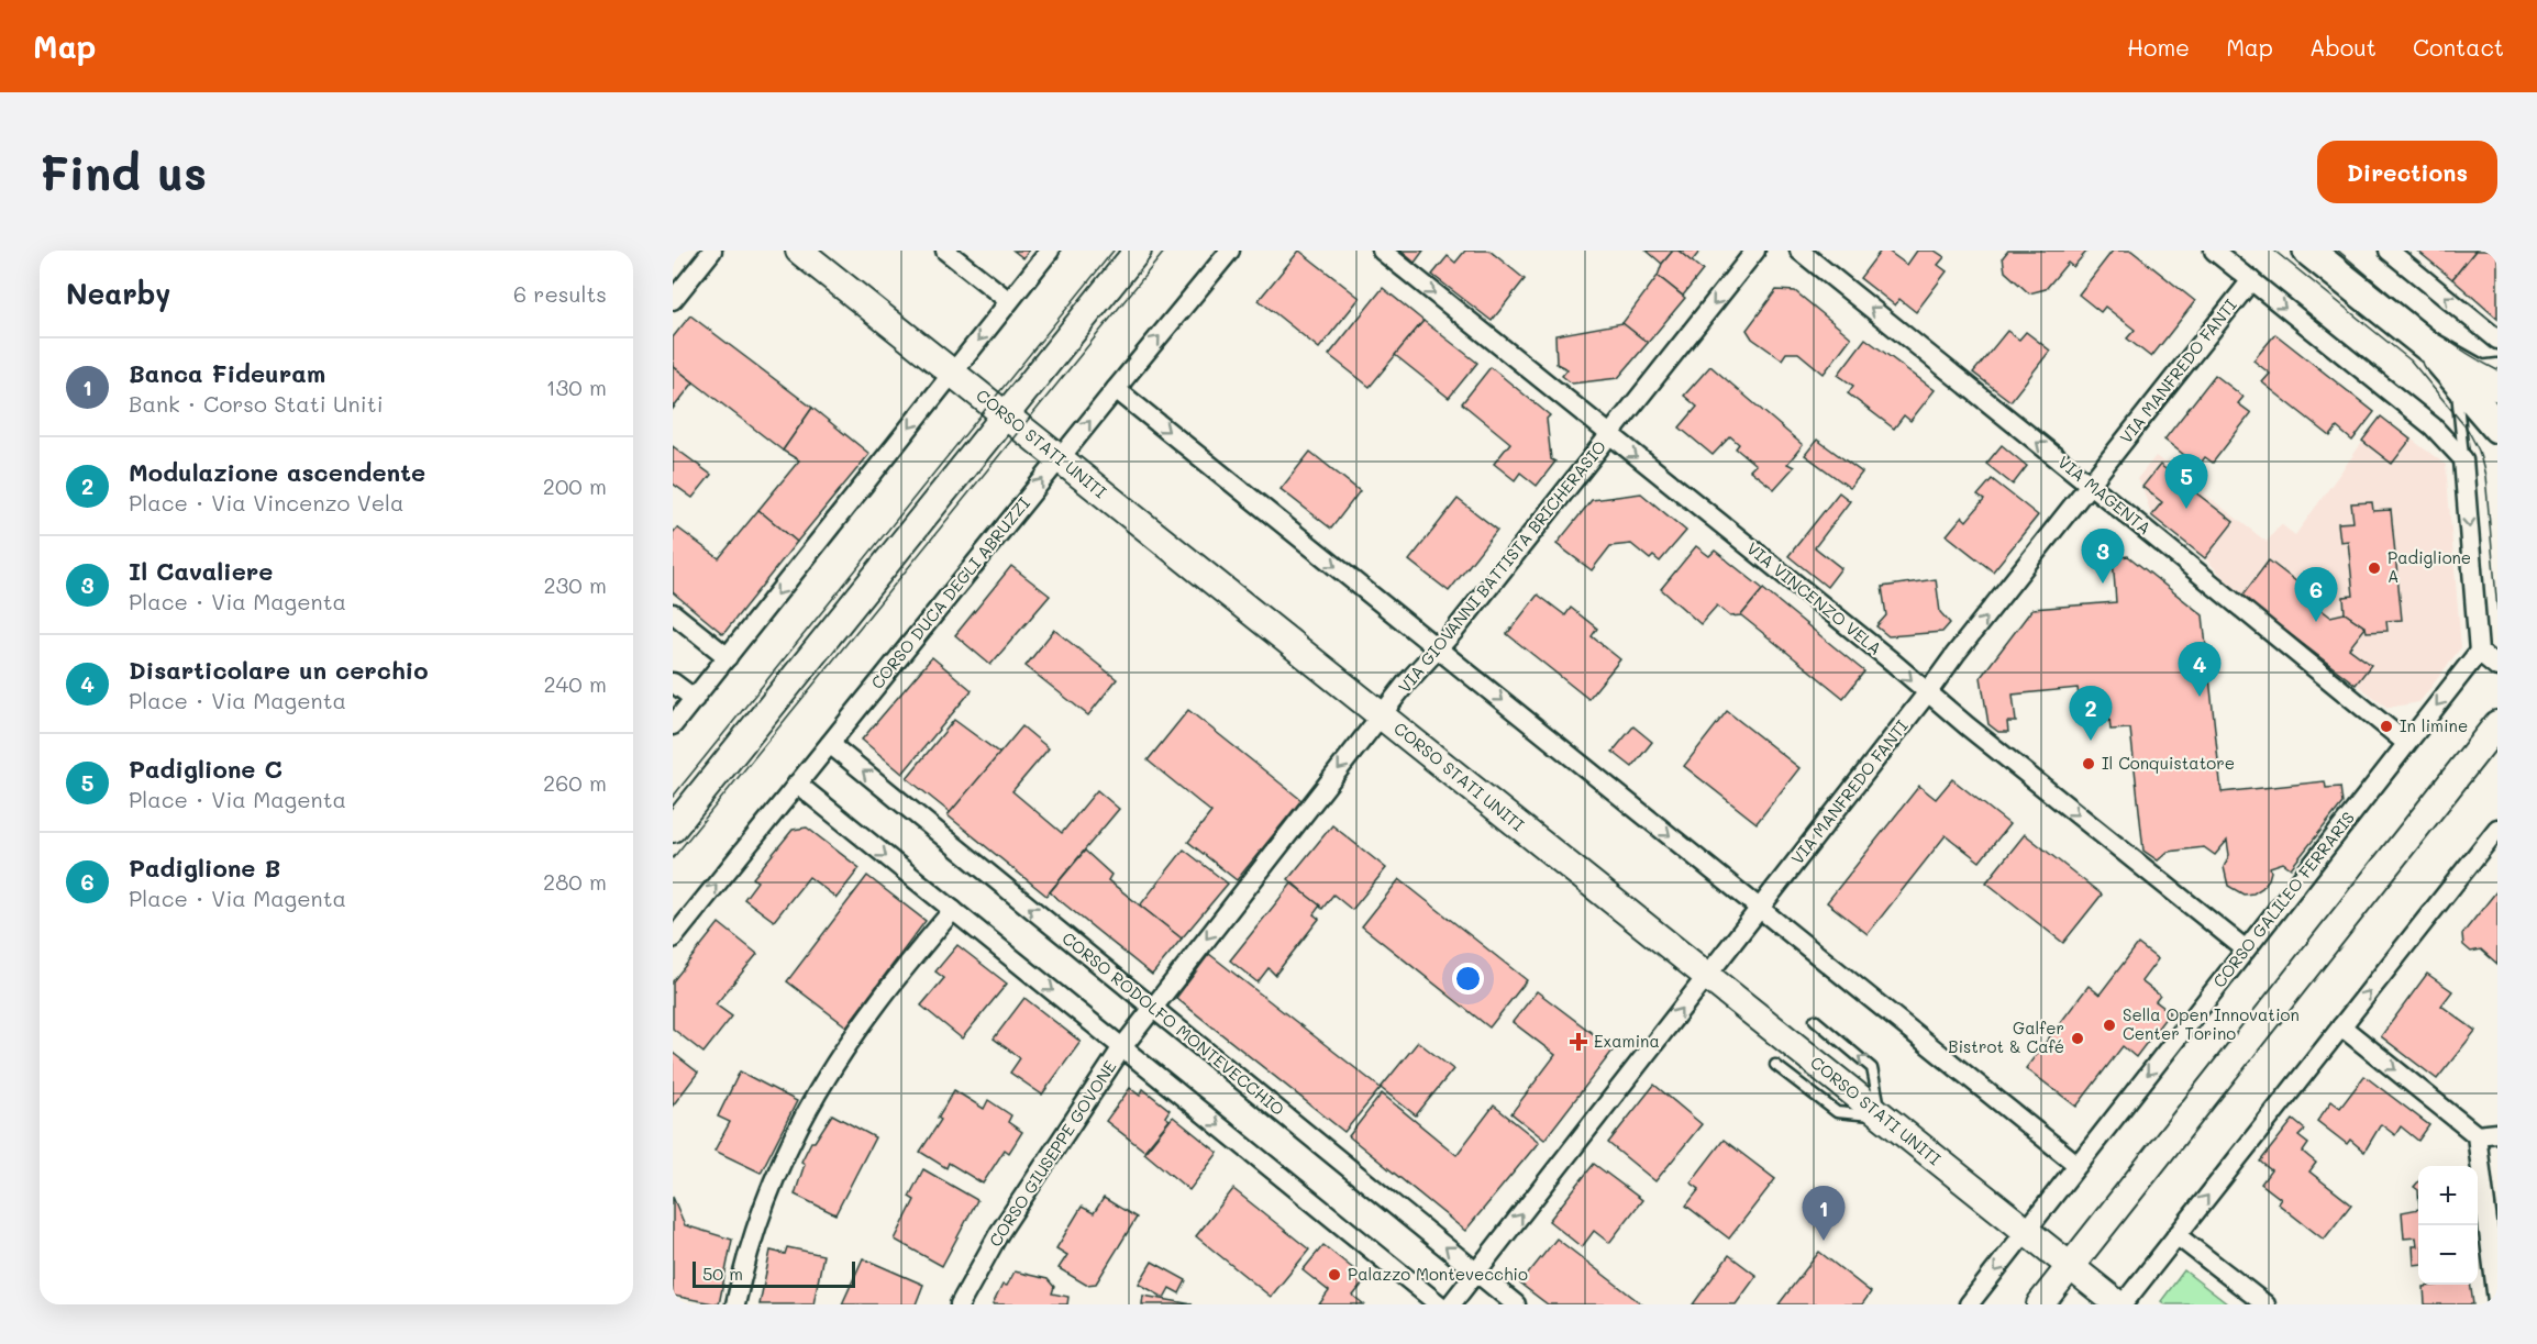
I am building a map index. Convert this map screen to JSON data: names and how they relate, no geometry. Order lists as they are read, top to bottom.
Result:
{
  "streets": {
    "main road": ["CORSO STATI UNITI"],
    "street": [
      "VIA MANFREDO FANTI",
      "VIA MAGENTA",
      "VIA GIOVANNI BATTISTA BRICHERASIO",
      "CORSO DUCA DEGLI ABRUZZI",
      "VIA VINCENZO VELA",
      "CORSO GALILEO FERRARIS",
      "CORSO RODOLFO MONTEVECCHIO",
      "CORSO GIUSEPPE GOVONE"
    ]
  },
  "crossings": [
    ["VIA MANFREDO FANTI", "CORSO STATI UNITI"],
    ["VIA MANFREDO FANTI", "VIA MAGENTA"],
    ["VIA MANFREDO FANTI", "VIA VINCENZO VELA"],
    ["VIA MANFREDO FANTI", "CORSO RODOLFO MONTEVECCHIO"],
    ["CORSO STATI UNITI", "VIA GIOVANNI BATTISTA BRICHERASIO"],
    ["CORSO STATI UNITI", "CORSO DUCA DEGLI ABRUZZI"],
    ["CORSO STATI UNITI", "CORSO GALILEO FERRARIS"],
    ["VIA MAGENTA", "CORSO GALILEO FERRARIS"],
    ["VIA GIOVANNI BATTISTA BRICHERASIO", "VIA VINCENZO VELA"],
    ["VIA GIOVANNI BATTISTA BRICHERASIO", "CORSO RODOLFO MONTEVECCHIO"],
    ["VIA GIOVANNI BATTISTA BRICHERASIO", "CORSO GIUSEPPE GOVONE"],
    ["CORSO DUCA DEGLI ABRUZZI", "CORSO RODOLFO MONTEVECCHIO"],
    ["VIA VINCENZO VELA", "CORSO GALILEO FERRARIS"],
    ["CORSO RODOLFO MONTEVECCHIO", "CORSO GIUSEPPE GOVONE"]
  ],
  "one_way": [
    "VIA MANFREDO FANTI",
    "VIA MAGENTA",
    "VIA GIOVANNI BATTISTA BRICHERASIO",
    "VIA VINCENZO VELA"
  ],
  "places": {
    "other": [
      "Padiglione A",
      "In limine",
      "Il Conquistatore",
      "Sella Open Innovation Center Torino",
      "Galfer Bistrot & Café",
      "Palazzo Montevecchio"
    ],
    "health": ["Examina"]
  },
  "scale_bar": "50 m",
  "page": {
    "header": "Map",
    "nav": [
      "Home",
      "Map",
      "About",
      "Contact"
    ],
    "buttons": "Directions",
    "title": "Find us",
    "heading": ["Nearby", "6 results"],
    "list": [
      {
        "mark": "1",
        "name": "Banca Fideuram",
        "note": "Bank · Corso Stati Uniti",
        "value": "130 m"
      },
      {
        "mark": "2",
        "name": "Modulazione ascendente",
        "note": "Place · Via Vincenzo Vela",
        "value": "200 m"
      },
      {
        "mark": "3",
        "name": "Il Cavaliere",
        "note": "Place · Via Magenta",
        "value": "230 m"
      },
      {
        "mark": "4",
        "name": "Disarticolare un cerchio",
        "note": "Place · Via Magenta",
        "value": "240 m"
      },
      {
        "mark": "5",
        "name": "Padiglione C",
        "note": "Place · Via Magenta",
        "value": "260 m"
      },
      {
        "mark": "6",
        "name": "Padiglione B",
        "note": "Place · Via Magenta",
        "value": "280 m"
      }
    ],
    "pins": [
      "5",
      "3",
      "6",
      "4",
      "2",
      "1"
    ],
    "map_buttons": ["+", "−"],
    "scale": "50 m"
  }
}
